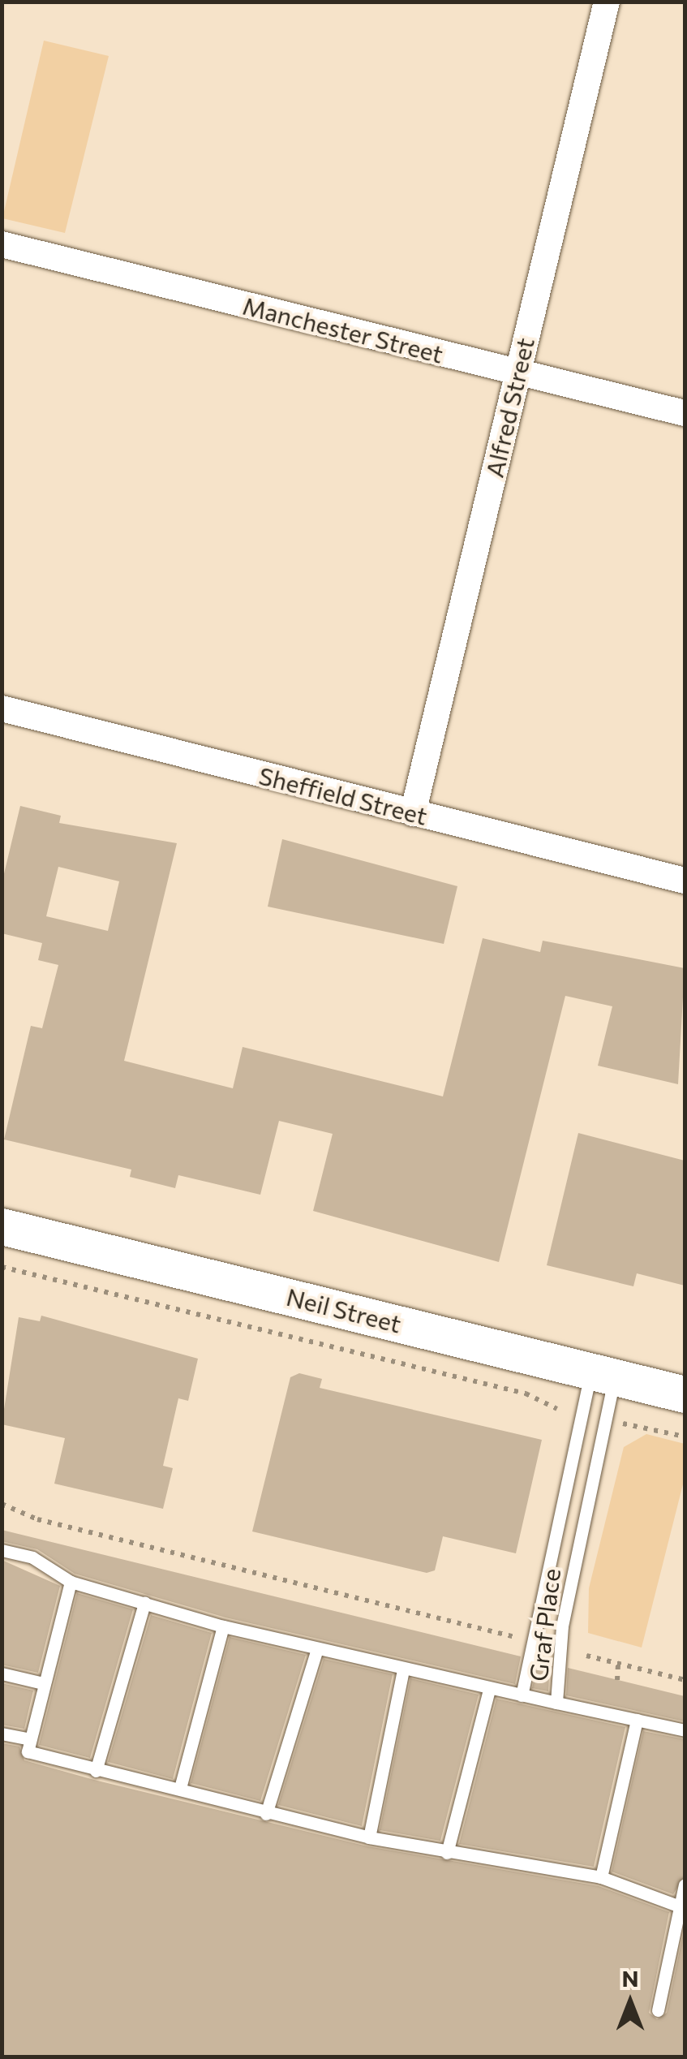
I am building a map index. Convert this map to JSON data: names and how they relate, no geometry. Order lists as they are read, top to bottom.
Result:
{
  "streets": {
    "main road": ["Neil Street"],
    "street": ["Manchester Street", "Alfred Street", "Sheffield Street"],
    "lane": ["Graf Place"]
  },
  "crossings": [
    ["Manchester Street", "Alfred Street"],
    ["Alfred Street", "Sheffield Street"],
    ["Neil Street", "Graf Place"]
  ],
  "north": "top"
}
